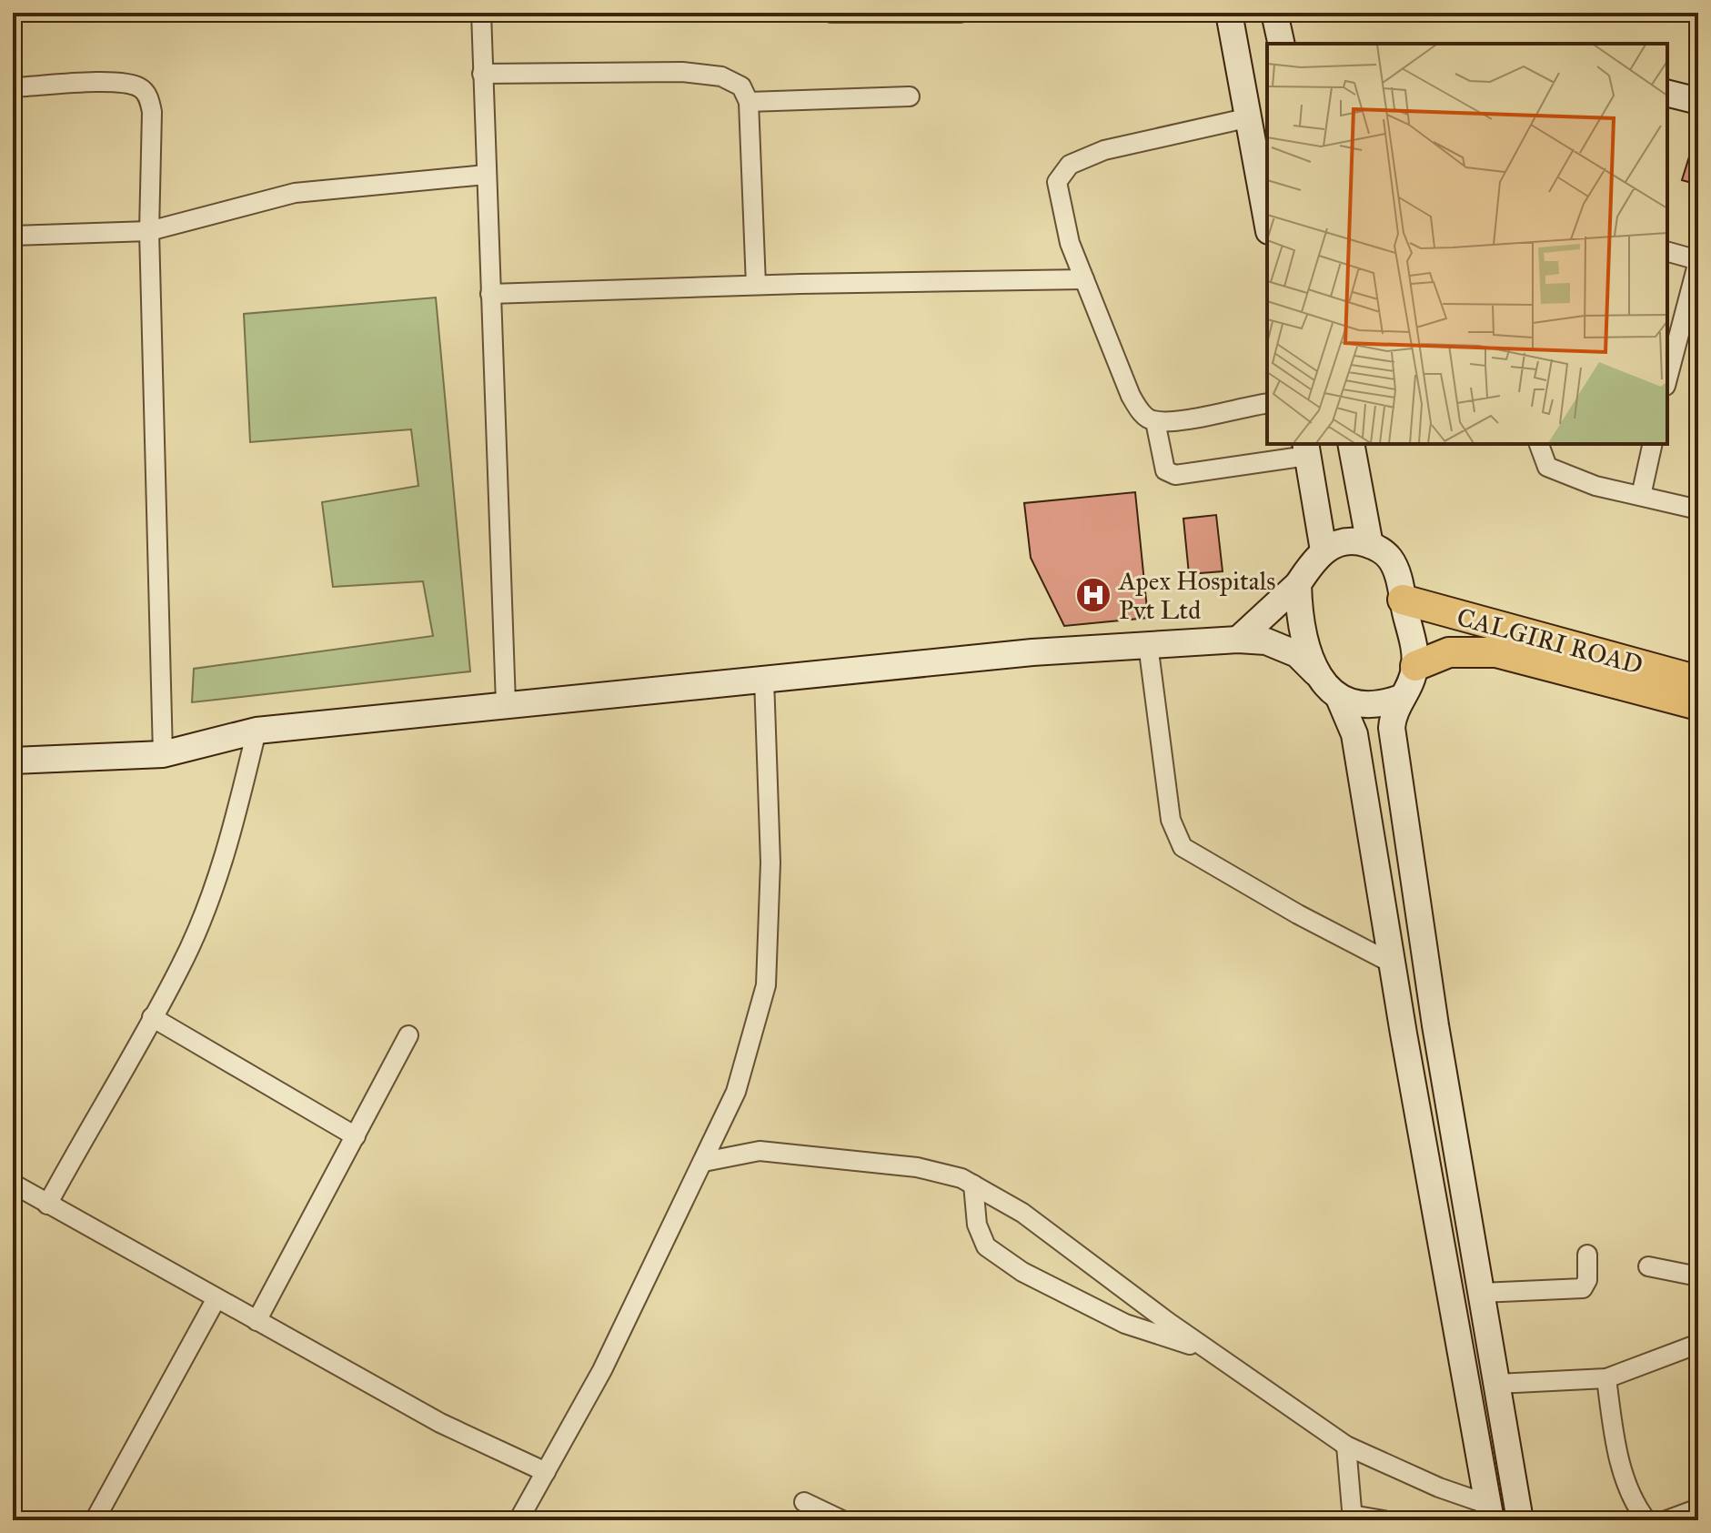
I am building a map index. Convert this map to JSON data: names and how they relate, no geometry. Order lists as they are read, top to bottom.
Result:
{
  "streets": {
    "main road": ["CALGIRI ROAD"]
  },
  "places": {
    "hospital": ["Apex Hospitals Pvt Ltd"]
  }
}
